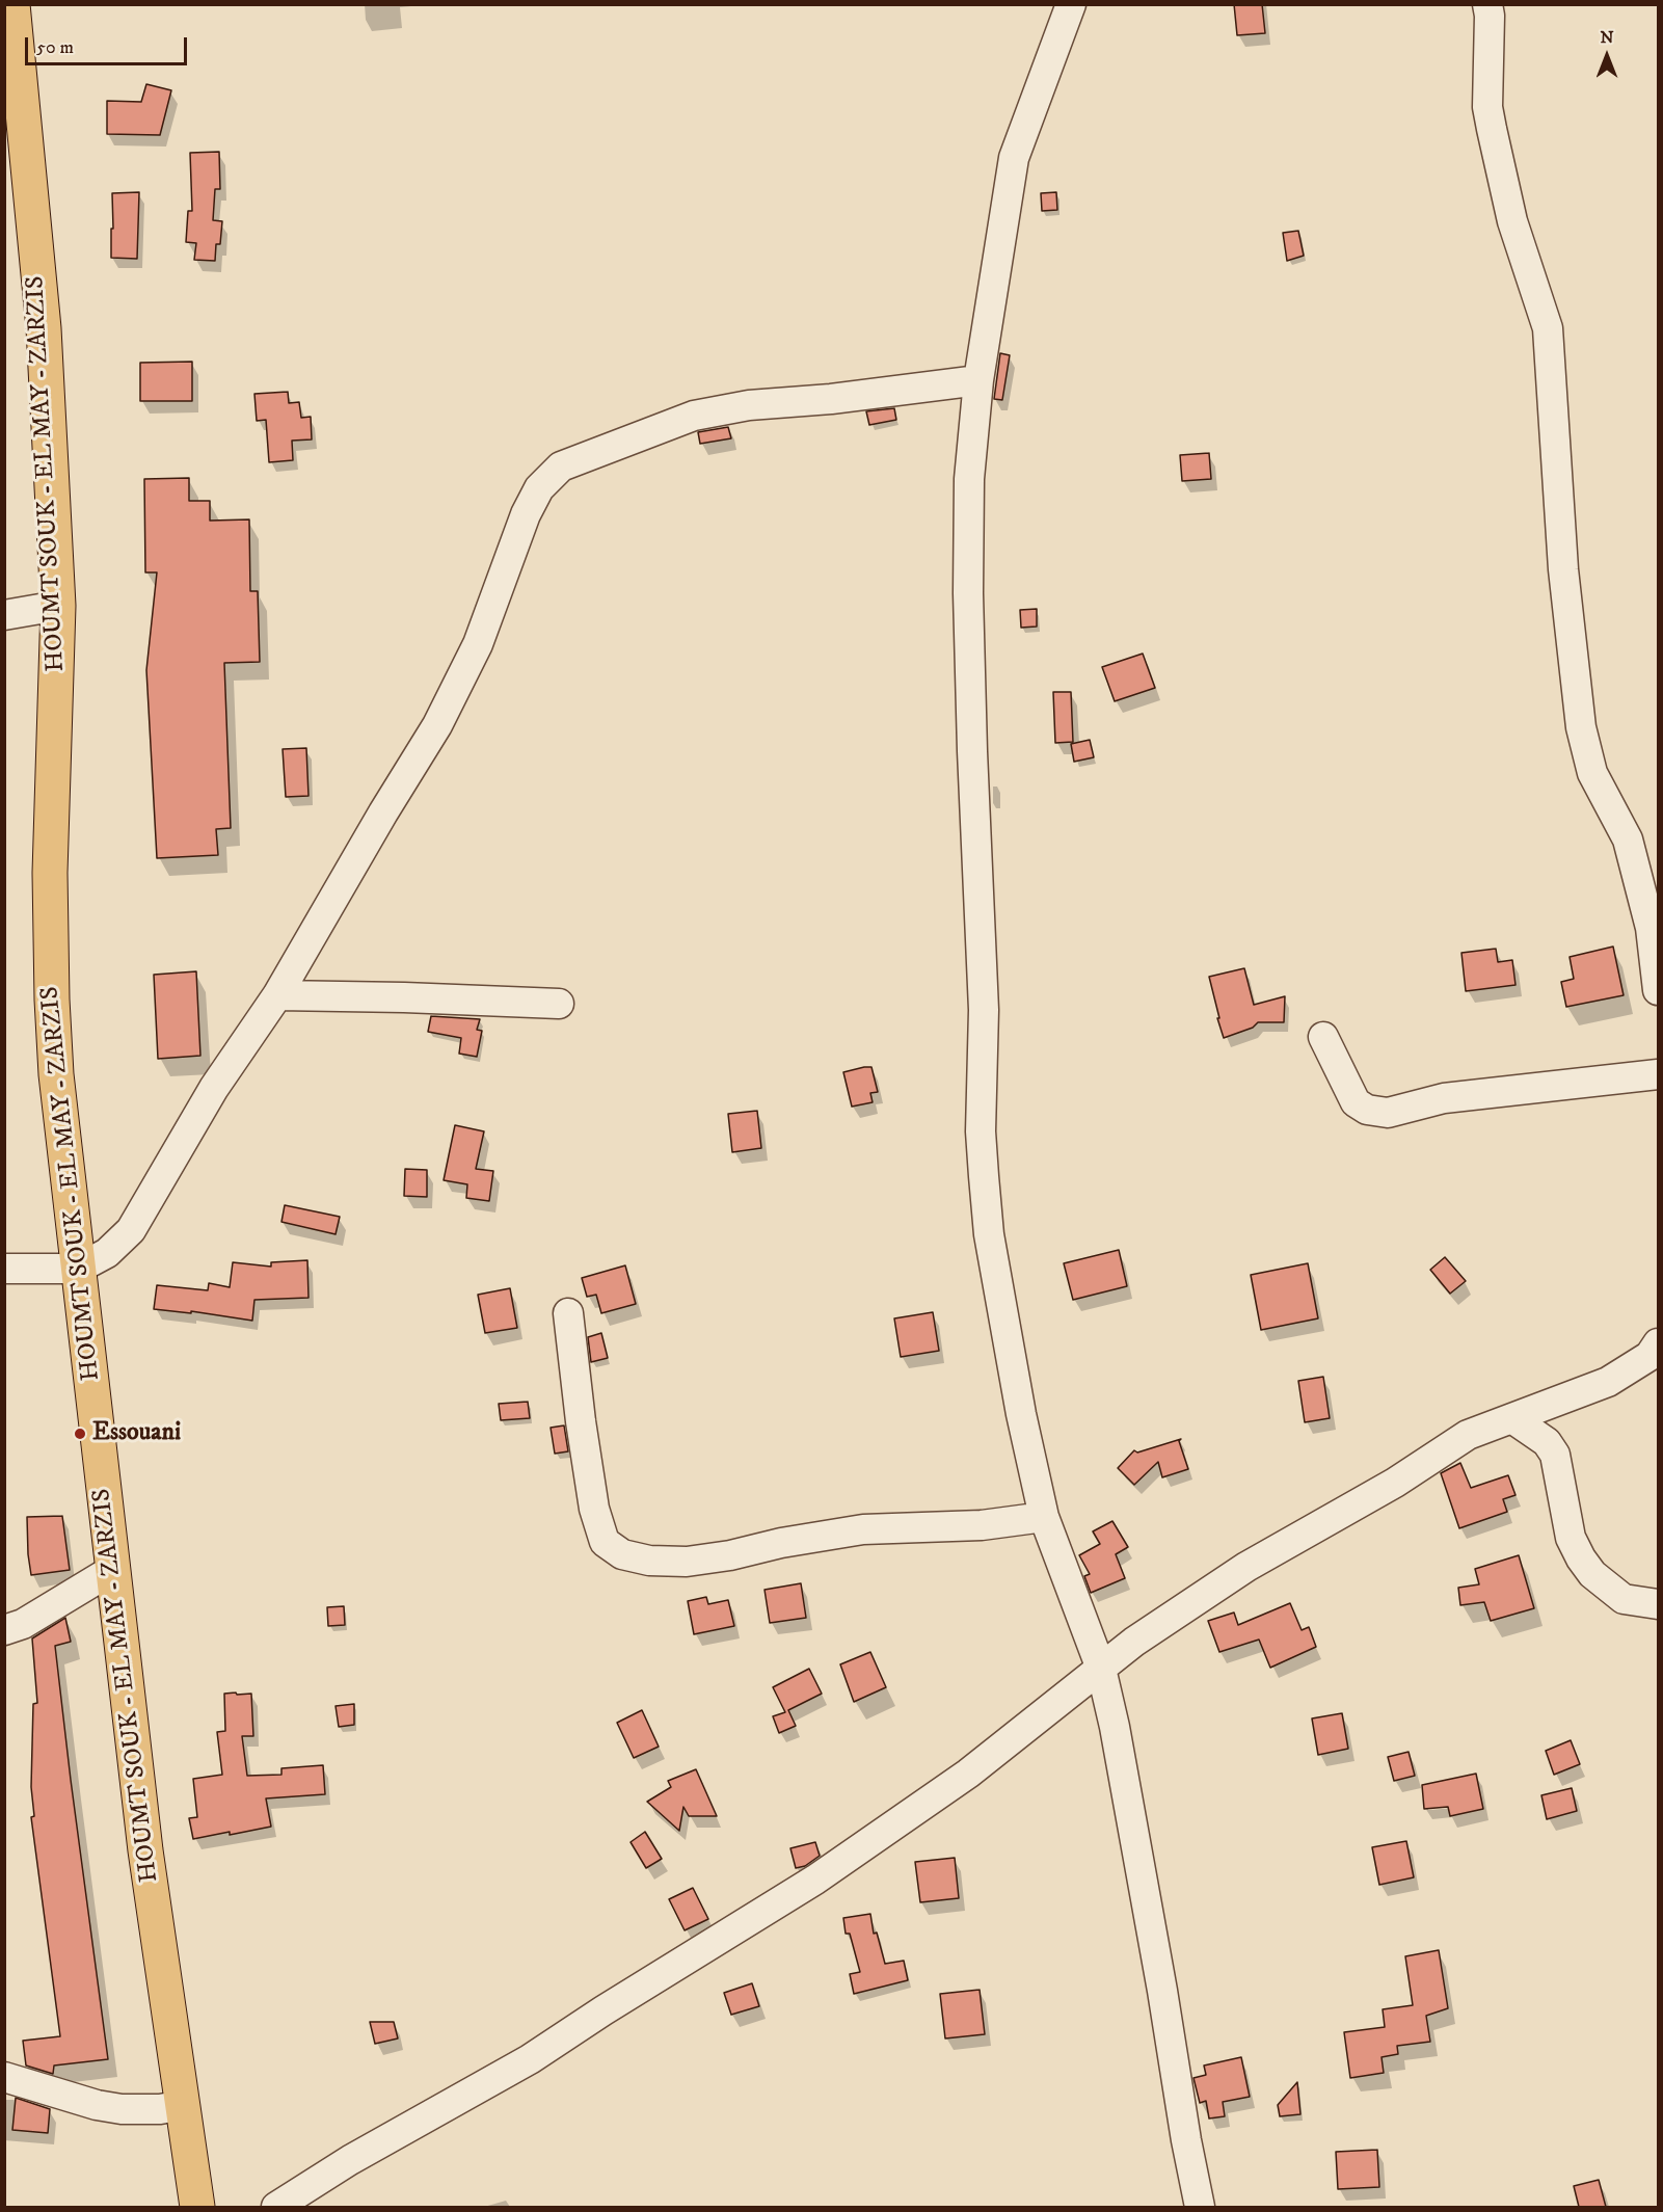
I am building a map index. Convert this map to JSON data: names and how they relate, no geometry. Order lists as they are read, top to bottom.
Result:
{
  "streets": {
    "main road": ["HOUMT SOUK - EL MAY - ZARZIS"]
  },
  "places": ["Essouani"],
  "scale_bar": "50 m",
  "north": "top"
}
